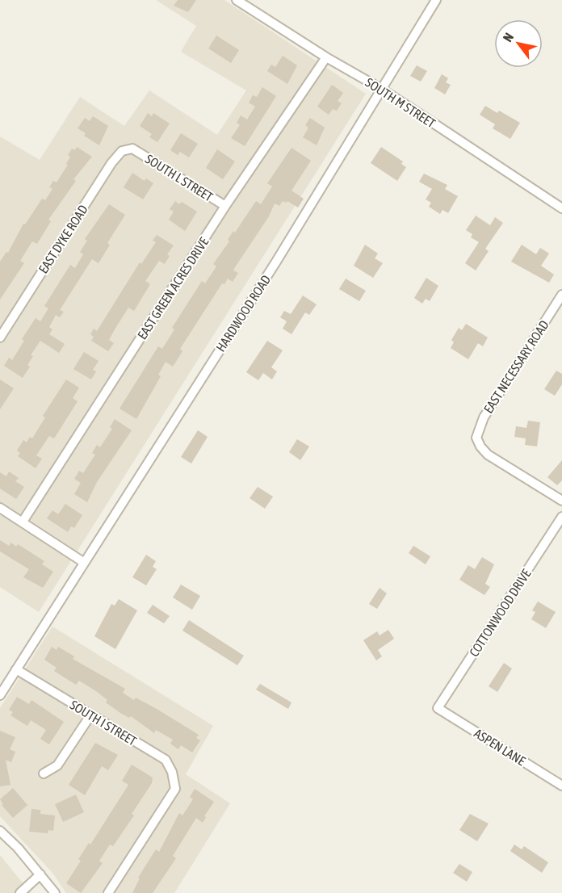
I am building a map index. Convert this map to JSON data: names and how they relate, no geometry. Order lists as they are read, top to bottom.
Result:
{
  "streets": {
    "street": [
      "SOUTH M STREET",
      "SOUTH L STREET",
      "EAST DYKE ROAD",
      "EAST GREEN ACRES DRIVE",
      "HARDWOOD ROAD",
      "EAST NECESSARY ROAD",
      "COTTONWOOD DRIVE",
      "SOUTH I STREET",
      "ASPEN LANE"
    ]
  },
  "crossings": [
    ["SOUTH M STREET", "EAST GREEN ACRES DRIVE"],
    ["SOUTH M STREET", "HARDWOOD ROAD"],
    ["SOUTH L STREET", "EAST DYKE ROAD"],
    ["SOUTH L STREET", "EAST GREEN ACRES DRIVE"],
    ["HARDWOOD ROAD", "SOUTH I STREET"],
    ["COTTONWOOD DRIVE", "ASPEN LANE"]
  ],
  "north": "top left"
}
